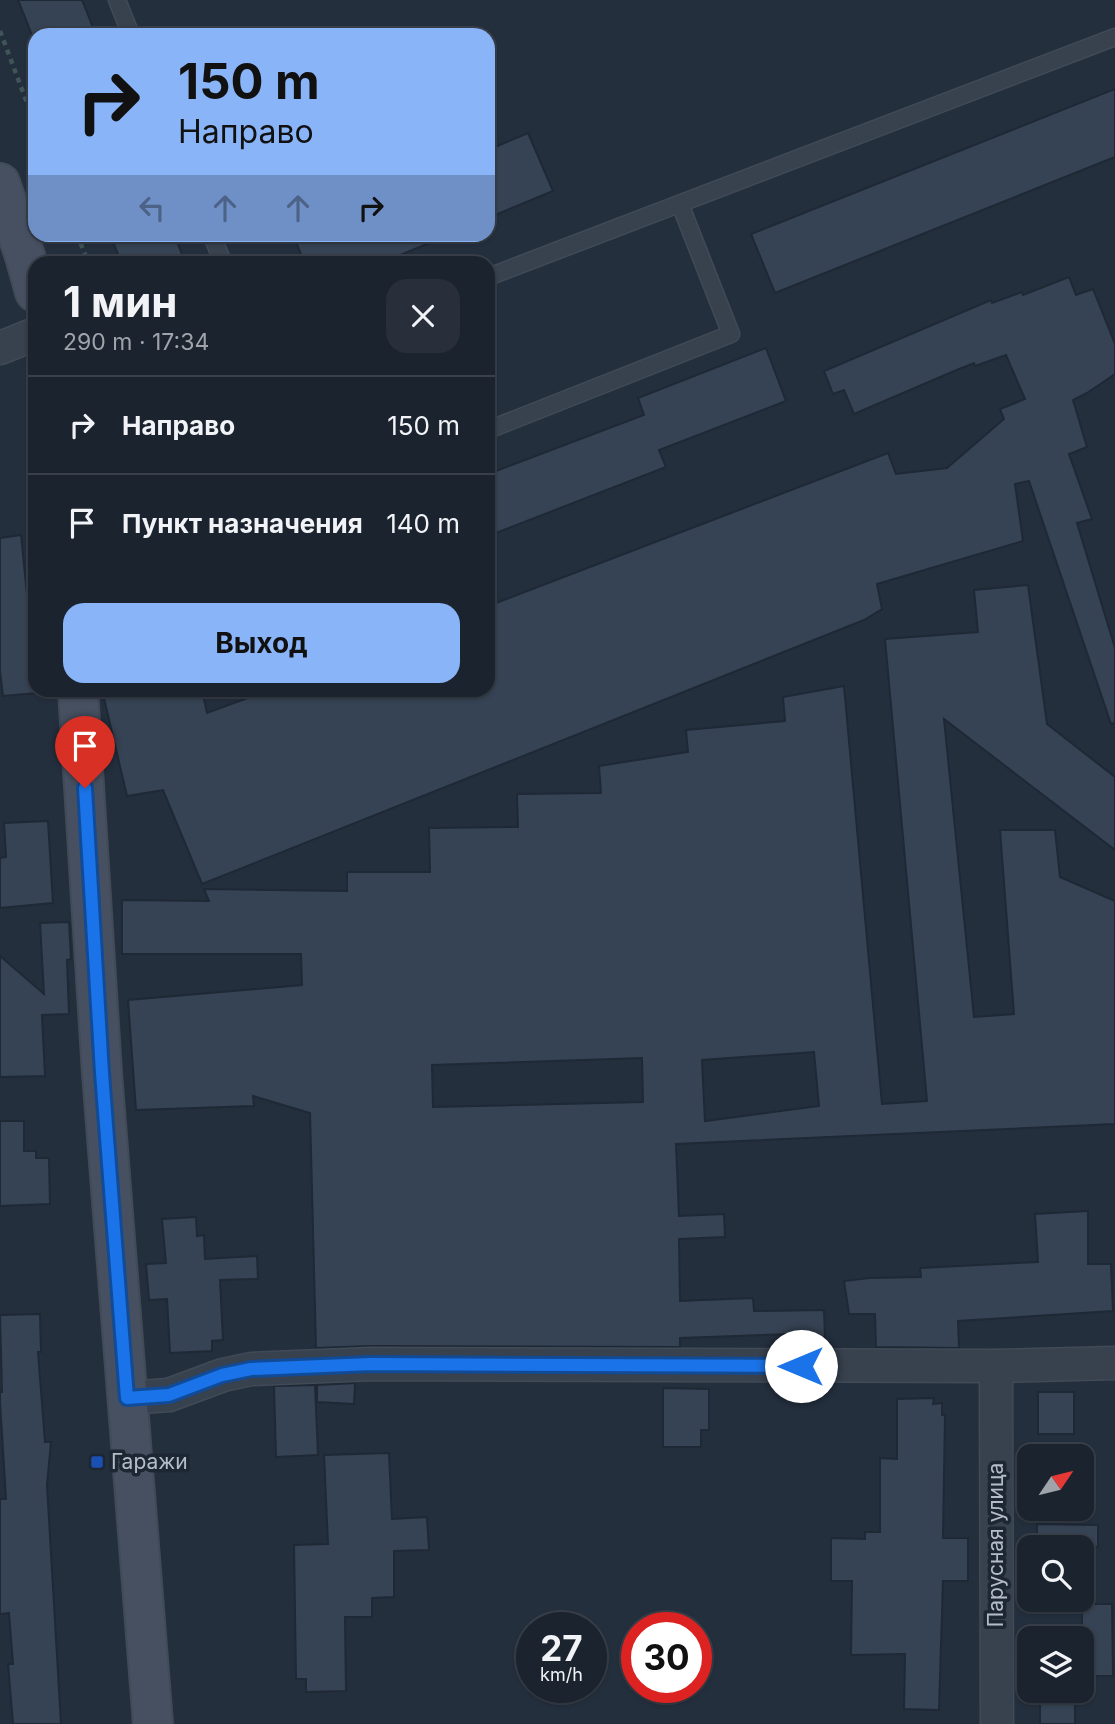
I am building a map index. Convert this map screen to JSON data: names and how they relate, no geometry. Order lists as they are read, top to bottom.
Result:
{
  "streets": {
    "street": ["Парусная улица"]
  },
  "places": {
    "transit": ["Гаражи"]
  },
  "north": "top right",
  "page": {
    "turn": ["150 m", "Направо"],
    "heading": ["1 мин", "290 m · 17:34"],
    "list": [
      {
        "name": "Направо",
        "value": "150 m"
      },
      {
        "name": "Пункт назначения",
        "value": "140 m"
      }
    ],
    "buttons": "Выход",
    "speed": "27 km/h",
    "limit": "30"
  }
}
